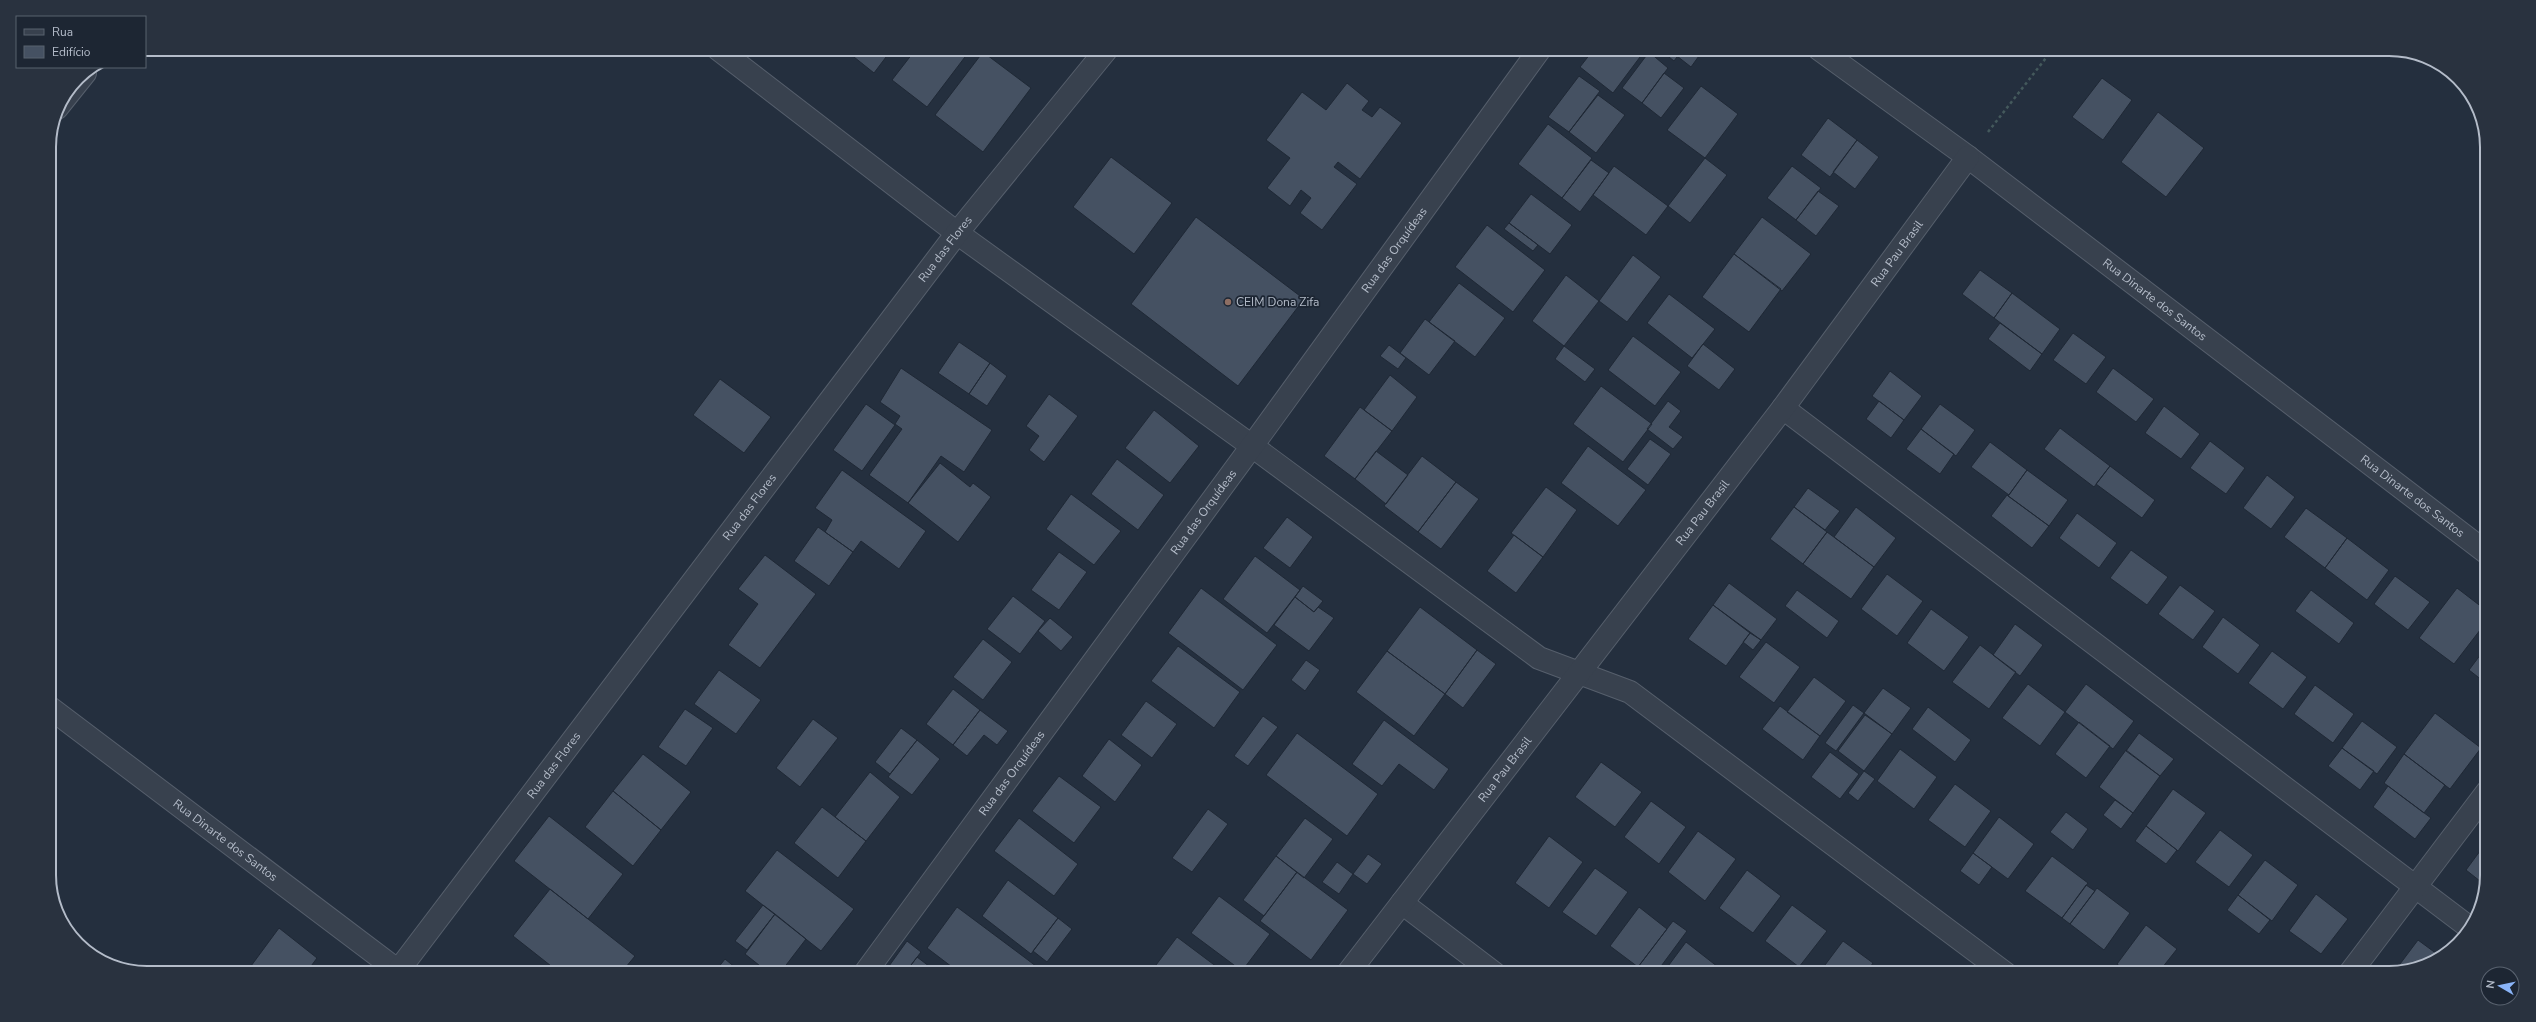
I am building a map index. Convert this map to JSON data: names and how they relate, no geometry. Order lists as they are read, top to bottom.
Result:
{
  "streets": {
    "street": [
      "Rua das Flores",
      "Rua das Orquídeas",
      "Rua Pau Brasil",
      "Rua Dinarte dos Santos"
    ]
  },
  "crossings": [
    ["Rua Pau Brasil", "Rua Dinarte dos Santos"]
  ],
  "places": ["CEIM Dona Zifa"],
  "legend": ["Rua", "Edifício"],
  "north": "left"
}
